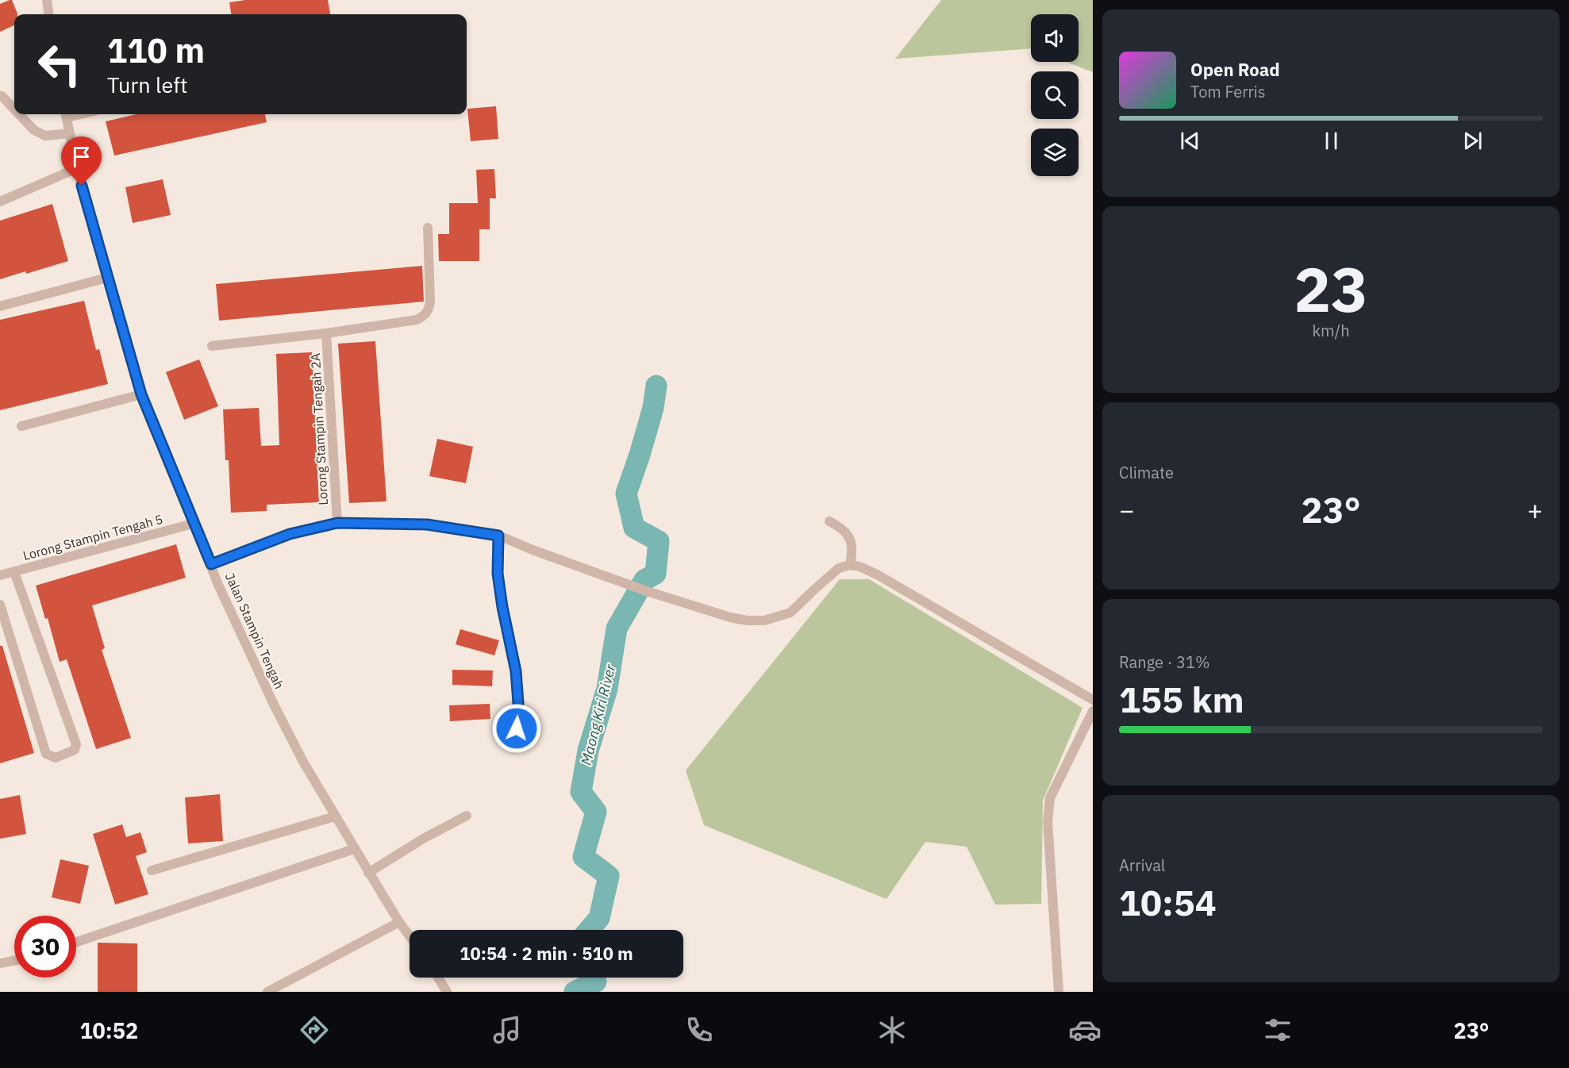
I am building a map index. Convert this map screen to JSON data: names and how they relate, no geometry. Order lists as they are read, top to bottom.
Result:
{
  "streets": {
    "street": ["Lorong Stampin Tengah 2A", "Lorong Stampin Tengah 5", "Jalan Stampin Tengah"]
  },
  "crossings": [
    ["Lorong Stampin Tengah 5", "Jalan Stampin Tengah"]
  ],
  "water": ["Maong Kiri River"],
  "page": {
    "turn": ["110 m", "Turn left"],
    "song": ["Open Road", "Tom Ferris"],
    "tile": [
      ["23", "km/h"],
      "Climate",
      ["Range · 31%", "155 km"],
      ["Arrival", "10:54"]
    ],
    "heat": ["−", "23°", "+"],
    "limit": "30",
    "trip": "10:54 · 2 min · 510 m",
    "tabs": ["10:52", "23°"]
  }
}
